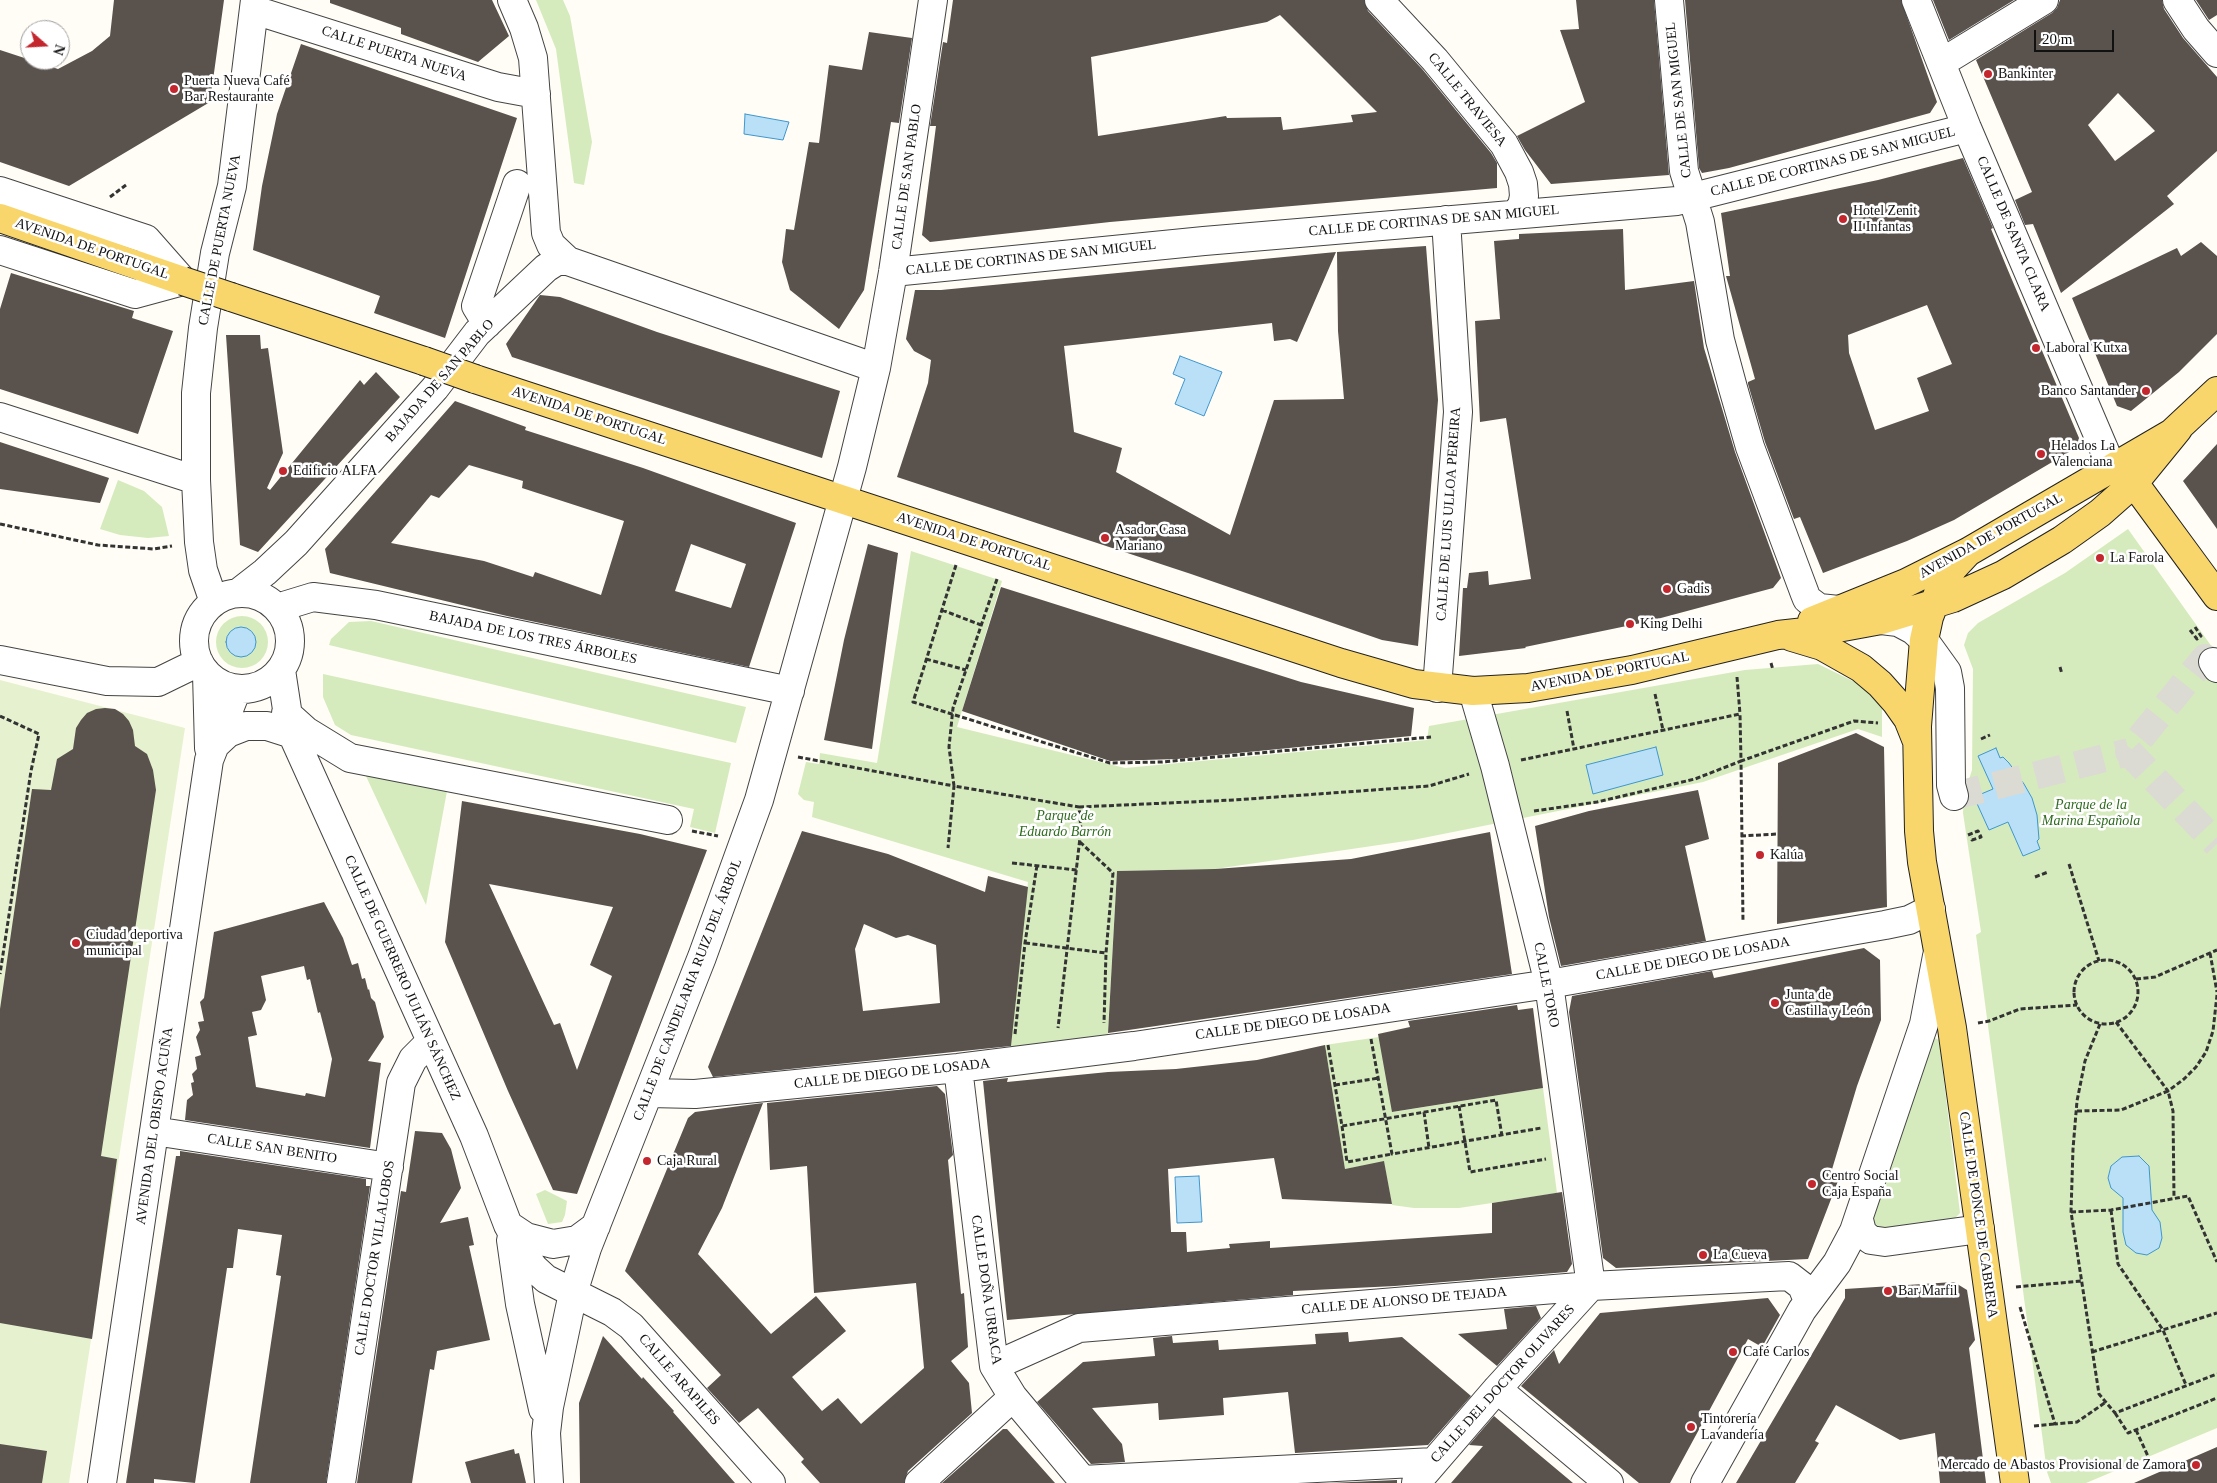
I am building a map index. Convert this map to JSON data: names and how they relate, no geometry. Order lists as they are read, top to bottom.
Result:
{
  "streets": {
    "main road": ["AVENIDA DE PORTUGAL", "CALLE DE PONCE DE CABRERA"],
    "street": [
      "CALLE PUERTA NUEVA",
      "CALLE TRAVIESA",
      "CALLE DE SAN MIGUEL",
      "CALLE DE CORTINAS DE SAN MIGUEL",
      "CALLE DE SAN PABLO",
      "CALLE DE SANTA CLARA",
      "CALLE DE PUERTA NUEVA",
      "BAJADA DE SAN PABLO",
      "CALLE DE LUIS ULLOA PEREIRA",
      "BAJADA DE LOS TRES ÁRBOLES",
      "CALLE DE DIEGO DE LOSADA",
      "CALLE DE GUERRERO JULIÁN SÁNCHEZ",
      "CALLE TORO",
      "CALLE DE CANDELARIA RUIZ DEL ÁRBOL",
      "AVENIDA DEL OBISPO ACUÑA",
      "CALLE SAN BENITO",
      "CALLE DOCTOR VILLALOBOS",
      "CALLE DOÑA URRACA",
      "CALLE DE ALONSO DE TEJADA",
      "CALLE ARAPILES",
      "CALLE DEL DOCTOR OLIVARES"
    ]
  },
  "crossings": [
    ["CALLE PUERTA NUEVA", "CALLE DE PUERTA NUEVA"],
    ["CALLE TRAVIESA", "CALLE DE CORTINAS DE SAN MIGUEL"],
    ["CALLE DE SAN MIGUEL", "CALLE DE CORTINAS DE SAN MIGUEL"],
    ["CALLE DE SAN MIGUEL", "AVENIDA DE PORTUGAL"],
    ["CALLE DE CORTINAS DE SAN MIGUEL", "CALLE DE SAN PABLO"],
    ["CALLE DE CORTINAS DE SAN MIGUEL", "CALLE DE SANTA CLARA"],
    ["CALLE DE CORTINAS DE SAN MIGUEL", "CALLE DE LUIS ULLOA PEREIRA"],
    ["CALLE DE SAN PABLO", "AVENIDA DE PORTUGAL"],
    ["CALLE DE SAN PABLO", "CALLE DE CANDELARIA RUIZ DEL ÁRBOL"],
    ["CALLE DE SANTA CLARA", "AVENIDA DE PORTUGAL"],
    ["CALLE DE PUERTA NUEVA", "BAJADA DE SAN PABLO"],
    ["CALLE DE PUERTA NUEVA", "BAJADA DE LOS TRES ÁRBOLES"],
    ["CALLE DE PUERTA NUEVA", "CALLE DE GUERRERO JULIÁN SÁNCHEZ"],
    ["CALLE DE PUERTA NUEVA", "AVENIDA DEL OBISPO ACUÑA"],
    ["AVENIDA DE PORTUGAL", "CALLE DE LUIS ULLOA PEREIRA"],
    ["AVENIDA DE PORTUGAL", "CALLE TORO"],
    ["AVENIDA DE PORTUGAL", "CALLE DE CANDELARIA RUIZ DEL ÁRBOL"],
    ["BAJADA DE SAN PABLO", "BAJADA DE LOS TRES ÁRBOLES"],
    ["BAJADA DE SAN PABLO", "CALLE DE GUERRERO JULIÁN SÁNCHEZ"],
    ["BAJADA DE SAN PABLO", "AVENIDA DEL OBISPO ACUÑA"],
    ["BAJADA DE LOS TRES ÁRBOLES", "CALLE DE GUERRERO JULIÁN SÁNCHEZ"],
    ["BAJADA DE LOS TRES ÁRBOLES", "CALLE DE CANDELARIA RUIZ DEL ÁRBOL"],
    ["BAJADA DE LOS TRES ÁRBOLES", "AVENIDA DEL OBISPO ACUÑA"],
    ["CALLE DE DIEGO DE LOSADA", "CALLE TORO"],
    ["CALLE DE DIEGO DE LOSADA", "CALLE DE CANDELARIA RUIZ DEL ÁRBOL"],
    ["CALLE DE DIEGO DE LOSADA", "CALLE DE PONCE DE CABRERA"],
    ["CALLE DE DIEGO DE LOSADA", "CALLE DOÑA URRACA"],
    ["CALLE DE GUERRERO JULIÁN SÁNCHEZ", "CALLE DE CANDELARIA RUIZ DEL ÁRBOL"],
    ["CALLE DE GUERRERO JULIÁN SÁNCHEZ", "AVENIDA DEL OBISPO ACUÑA"],
    ["CALLE DE GUERRERO JULIÁN SÁNCHEZ", "CALLE DOCTOR VILLALOBOS"],
    ["CALLE DE GUERRERO JULIÁN SÁNCHEZ", "CALLE ARAPILES"],
    ["CALLE TORO", "CALLE DE ALONSO DE TEJADA"],
    ["CALLE TORO", "CALLE DEL DOCTOR OLIVARES"],
    ["CALLE DE CANDELARIA RUIZ DEL ÁRBOL", "CALLE ARAPILES"],
    ["AVENIDA DEL OBISPO ACUÑA", "CALLE SAN BENITO"],
    ["CALLE SAN BENITO", "CALLE DOCTOR VILLALOBOS"],
    ["CALLE DOÑA URRACA", "CALLE DE ALONSO DE TEJADA"],
    ["CALLE DE ALONSO DE TEJADA", "CALLE DEL DOCTOR OLIVARES"]
  ],
  "parks": ["Parque de la Marina Española", "Parque de Eduardo Barrón"],
  "places": [
    "Bankinter",
    "Puerta Nueva Café Bar Restaurante",
    "Hotel Zenit II Infantas",
    "Laboral Kutxa",
    "Banco Santander",
    "Helados La Valenciana",
    "Edificio ALFA",
    "Asador Casa Mariano",
    "La Farola",
    "Gadis",
    "King Delhi",
    "Kalúa",
    "Ciudad deportiva municipal",
    "Junta de Castilla y León",
    "Caja Rural",
    "Centro Social Caja España",
    "La Cueva",
    "Bar Marfil",
    "Café Carlos",
    "Tintorería Lavandería",
    "Mercado de Abastos Provisional de Zamora"
  ],
  "scale_bar": "20 m",
  "north": "right"
}
